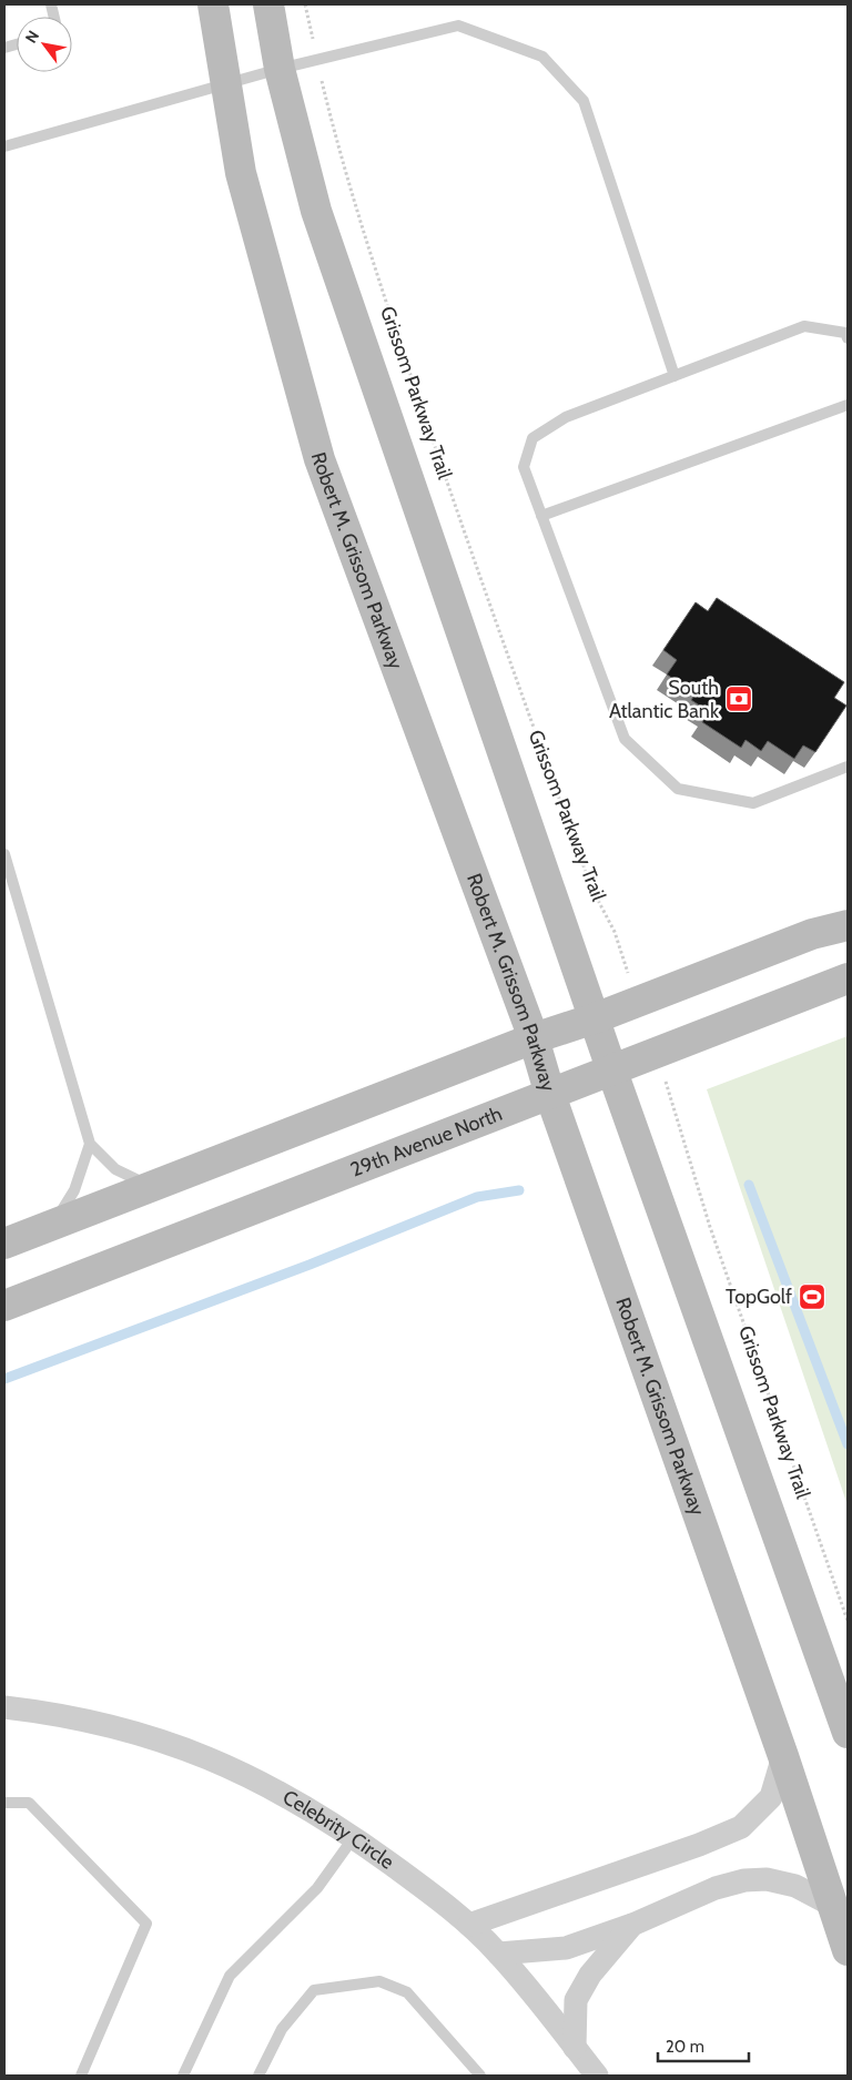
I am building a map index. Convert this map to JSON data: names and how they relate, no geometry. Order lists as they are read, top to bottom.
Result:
{
  "streets": {
    "main road": ["Robert M. Grissom Parkway", "29th Avenue North"],
    "street": ["Celebrity Circle"],
    "path": ["Grissom Parkway Trail"]
  },
  "crossings": [
    ["Grissom Parkway Trail", "29th Avenue North"],
    ["Robert M. Grissom Parkway", "29th Avenue North"]
  ],
  "places": {
    "bank": ["South Atlantic Bank"],
    "sports": ["TopGolf"]
  },
  "scale_bar": "20 m",
  "north": "top left"
}
